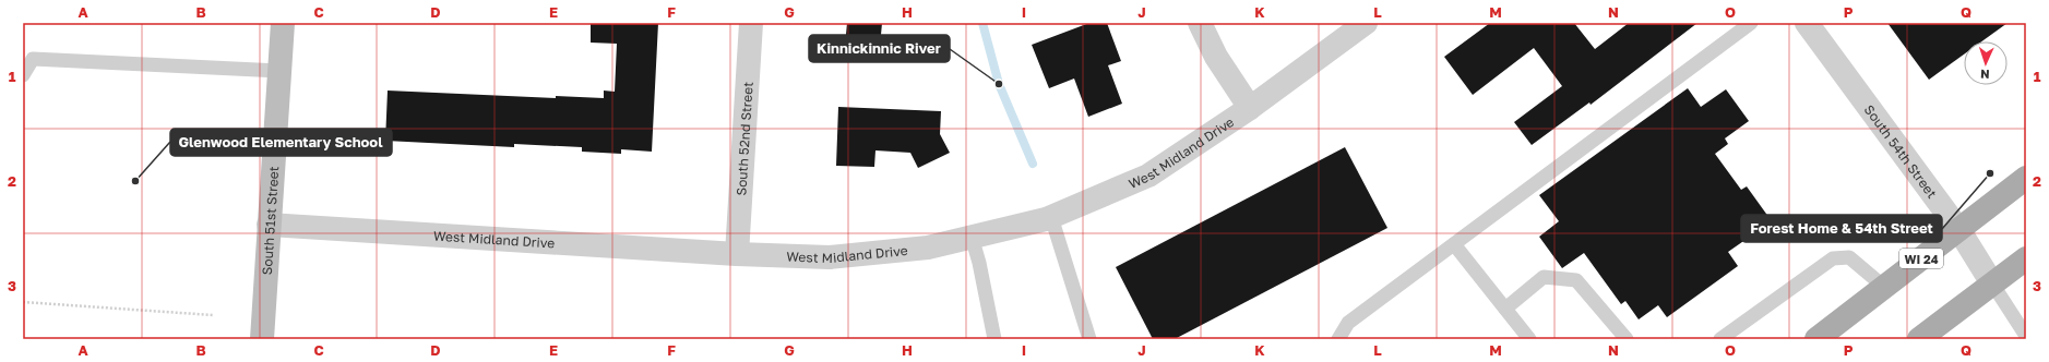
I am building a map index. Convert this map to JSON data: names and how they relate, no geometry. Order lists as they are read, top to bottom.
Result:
{
  "streets": {
    "main road": ["WI 24"],
    "street": [
      "South 52nd Street",
      "West Midland Drive",
      "South 54th Street",
      "South 51st Street"
    ]
  },
  "crossings": [
    ["South 52nd Street", "West Midland Drive"],
    ["West Midland Drive", "South 51st Street"],
    ["South 54th Street", "WI 24"]
  ],
  "places": ["Kinnickinnic River", "Forest Home & 54th Street", "Glenwood Elementary School"],
  "north": "bottom",
  "grid": {
    "columns": [
      "A",
      "B",
      "C",
      "D",
      "E",
      "F",
      "G",
      "H",
      "I",
      "J",
      "K",
      "L",
      "M",
      "N",
      "O",
      "P",
      "Q"
    ],
    "rows": ["1", "2", "3"]
  }
}
